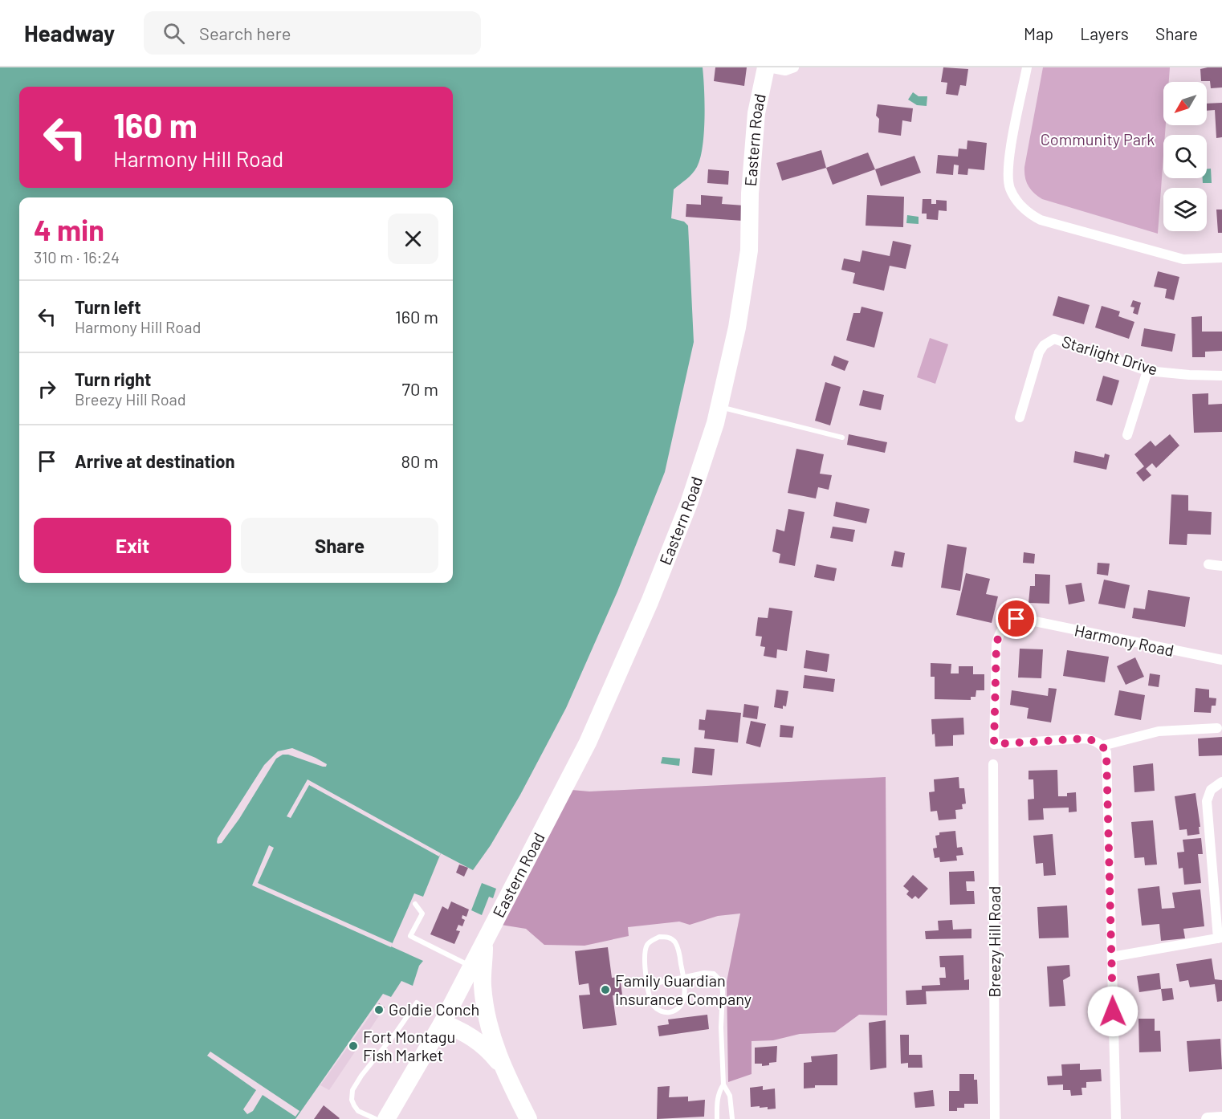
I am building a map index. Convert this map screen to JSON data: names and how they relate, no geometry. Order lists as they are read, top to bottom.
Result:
{
  "streets": {
    "highway": ["Eastern Road"],
    "street": ["Starlight Drive", "Harmony Road", "Breezy Hill Road"]
  },
  "parks": ["Community Park"],
  "places": ["Family Guardian Insurance Company", "Goldie Conch", "Fort Montagu Fish Market"],
  "north": "bottom left",
  "page": {
    "header": "Headway",
    "search": "Search here",
    "nav": ["Map", "Layers", "Share"],
    "turn": ["160 m", "Harmony Hill Road"],
    "heading": ["4 min", "310 m · 16:24"],
    "list": [
      {
        "name": "Turn left",
        "note": "Harmony Hill Road",
        "value": "160 m"
      },
      {
        "name": "Turn right",
        "note": "Breezy Hill Road",
        "value": "70 m"
      },
      {
        "name": "Arrive at destination",
        "value": "80 m"
      }
    ],
    "buttons": ["Exit", "Share"]
  }
}
